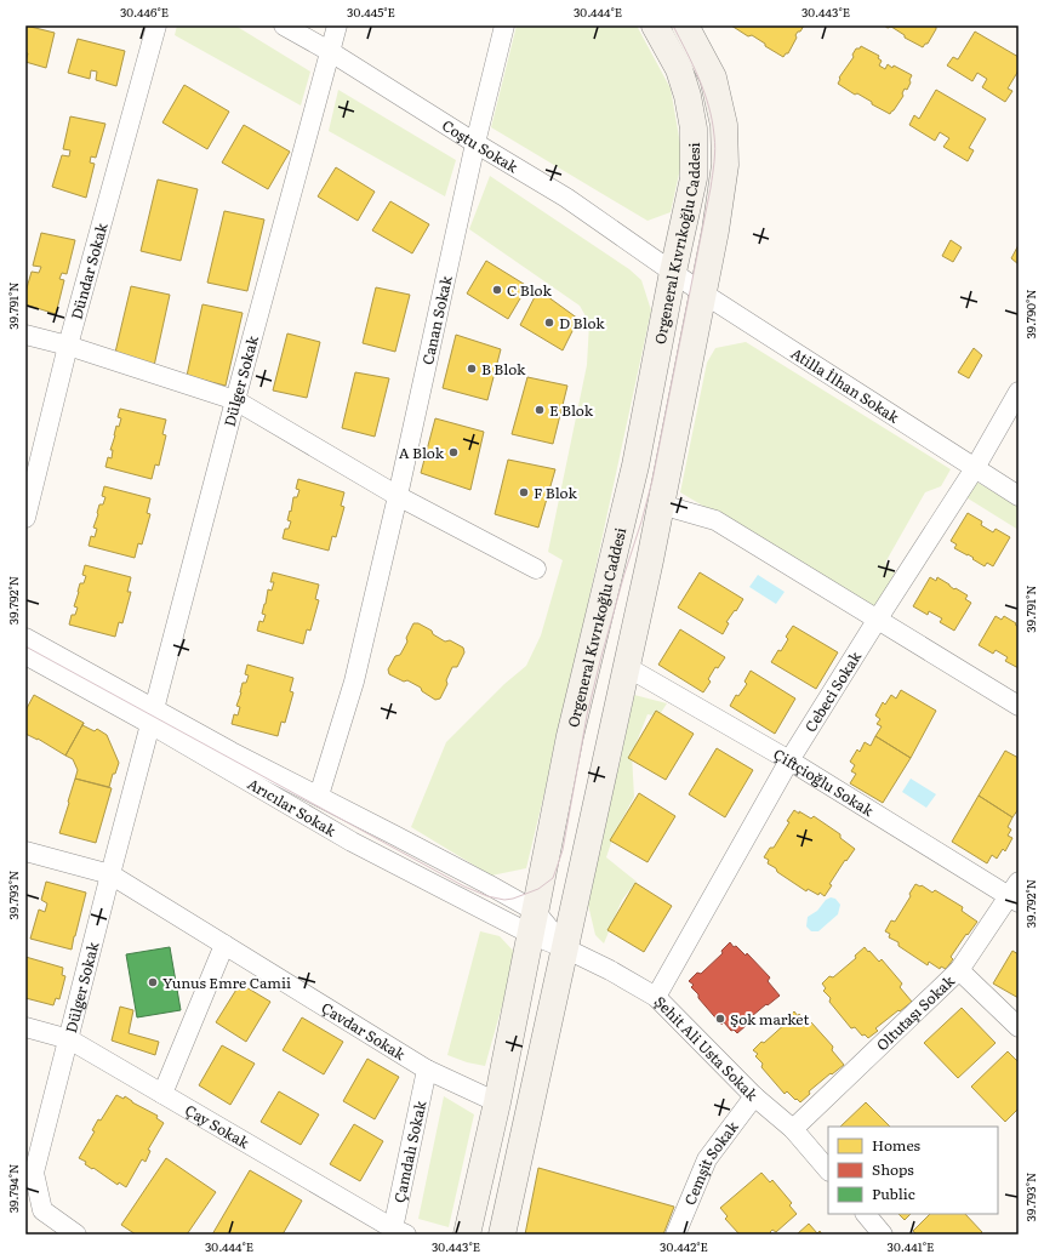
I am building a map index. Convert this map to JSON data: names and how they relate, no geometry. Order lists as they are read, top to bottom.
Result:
{
  "streets": {
    "main road": ["Orgeneral Kıvrıkoğlu Caddesi"],
    "street": [
      "Coştu Sokak",
      "Dündar Sokak",
      "Canan Sokak",
      "Dülger Sokak",
      "Atilla İlhan Sokak",
      "Cebeci Sokak",
      "Çiftçioğlu Sokak",
      "Arıcılar Sokak",
      "Oltutaşı Sokak",
      "Çavdar Sokak",
      "Şehit Ali Usta Sokak",
      "Çay Sokak",
      "Çamdalı Sokak",
      "Cemşit Sokak"
    ]
  },
  "crossings": [
    ["Coştu Sokak", "Orgeneral Kıvrıkoğlu Caddesi"],
    ["Coştu Sokak", "Canan Sokak"],
    ["Coştu Sokak", "Dülger Sokak"],
    ["Coştu Sokak", "Atilla İlhan Sokak"],
    ["Orgeneral Kıvrıkoğlu Caddesi", "Atilla İlhan Sokak"],
    ["Orgeneral Kıvrıkoğlu Caddesi", "Arıcılar Sokak"],
    ["Orgeneral Kıvrıkoğlu Caddesi", "Çavdar Sokak"],
    ["Dülger Sokak", "Arıcılar Sokak"],
    ["Dülger Sokak", "Çavdar Sokak"],
    ["Dülger Sokak", "Çay Sokak"],
    ["Atilla İlhan Sokak", "Cebeci Sokak"],
    ["Cebeci Sokak", "Çiftçioğlu Sokak"],
    ["Cebeci Sokak", "Şehit Ali Usta Sokak"],
    ["Çiftçioğlu Sokak", "Oltutaşı Sokak"],
    ["Arıcılar Sokak", "Şehit Ali Usta Sokak"],
    ["Oltutaşı Sokak", "Şehit Ali Usta Sokak"],
    ["Çavdar Sokak", "Çamdalı Sokak"],
    ["Şehit Ali Usta Sokak", "Cemşit Sokak"],
    ["Çay Sokak", "Çamdalı Sokak"]
  ],
  "places": [
    "C Blok",
    "D Blok",
    "B Blok",
    "E Blok",
    "A Blok",
    "F Blok",
    "Yunus Emre Camii",
    "Şok market"
  ],
  "legend": ["Homes", "Shops", "Public"],
  "coordinates": [
    "30.446°E",
    "30.445°E",
    "30.444°E",
    "30.443°E",
    "39.791°N",
    "39.790°N",
    "39.792°N",
    "39.793°N",
    "39.794°N",
    "30.442°E",
    "30.441°E"
  ]
}
